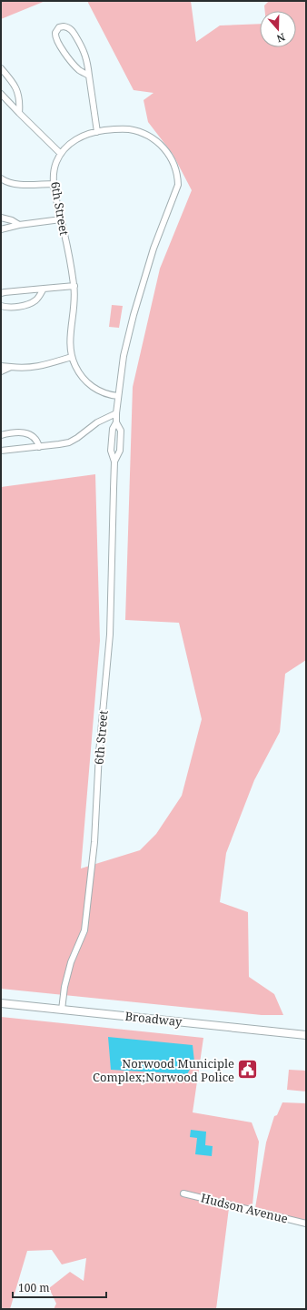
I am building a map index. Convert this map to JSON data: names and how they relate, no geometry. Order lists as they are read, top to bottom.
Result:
{
  "streets": {
    "street": ["6th Street", "Broadway", "Hudson Avenue"]
  },
  "crossings": [
    ["6th Street", "Broadway"]
  ],
  "places": {
    "public building": ["Norwood Municiple Complex;Norwood Police"]
  },
  "scale_bar": "100 m",
  "north": "bottom"
}
